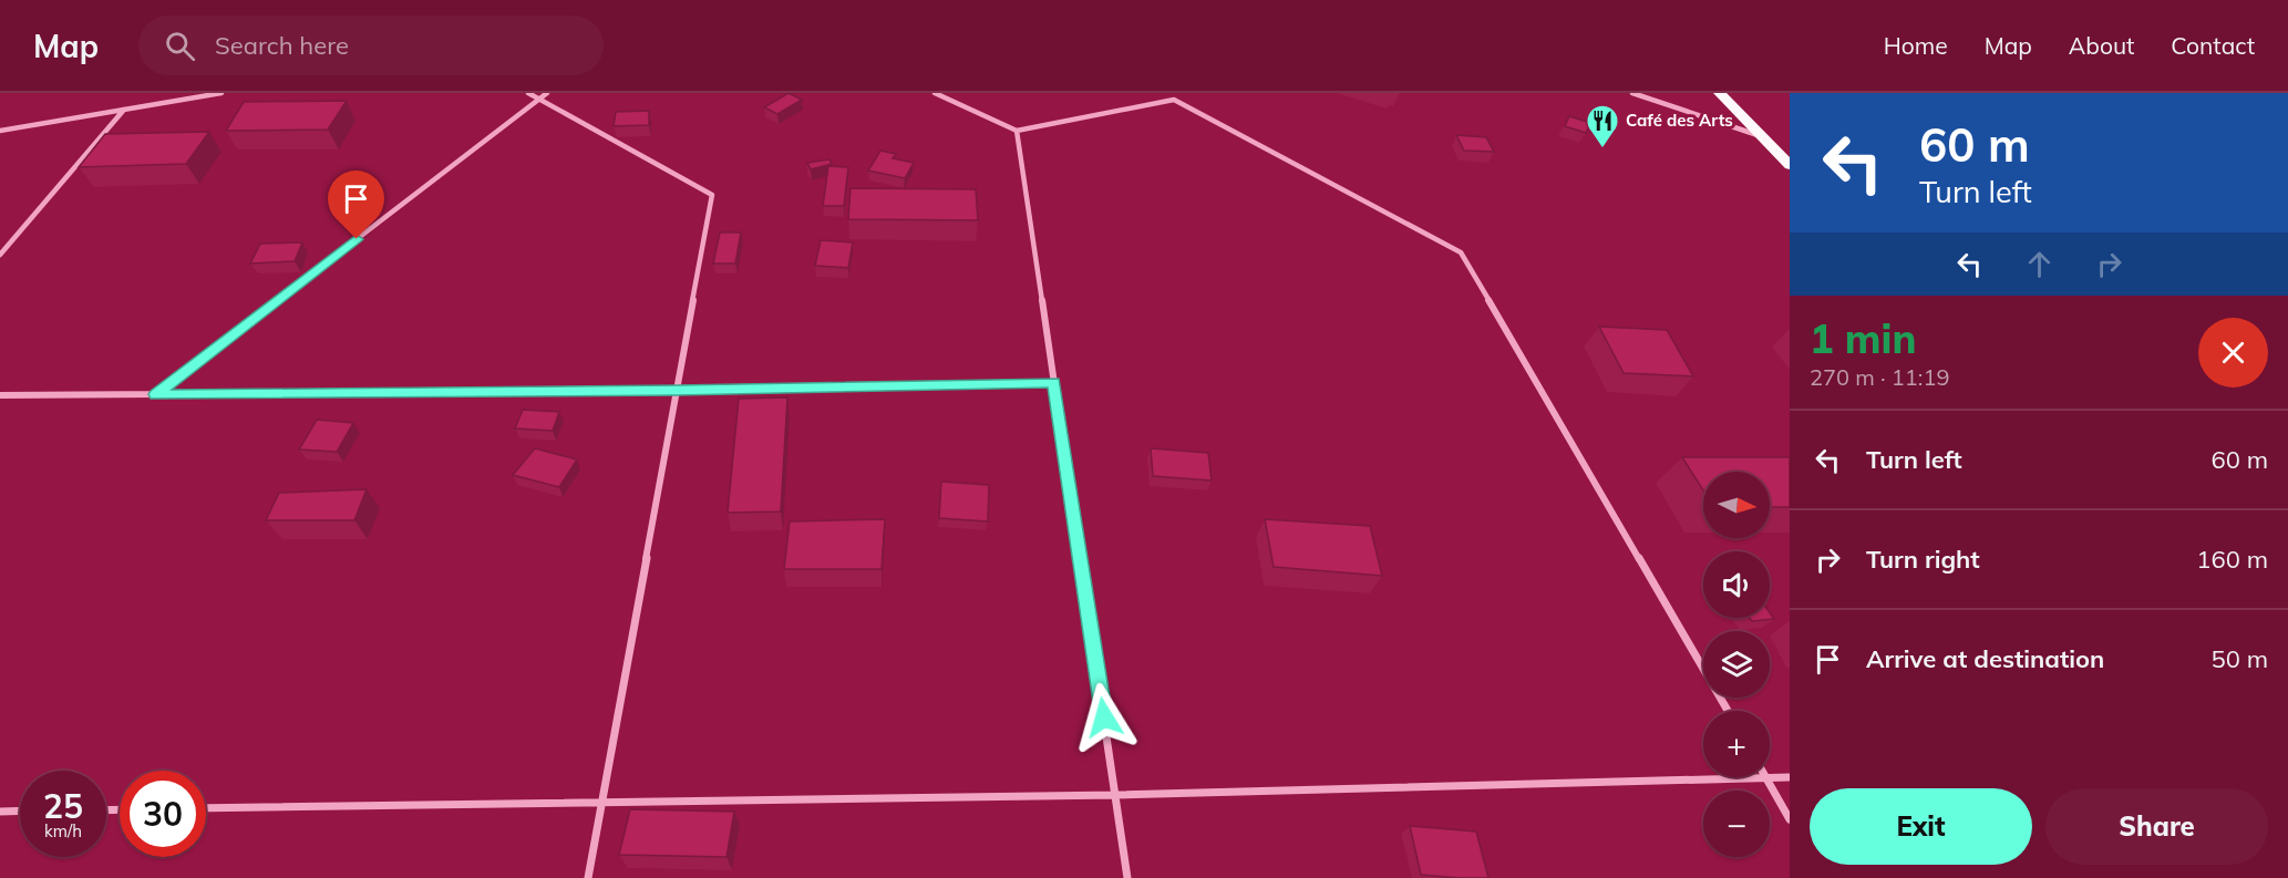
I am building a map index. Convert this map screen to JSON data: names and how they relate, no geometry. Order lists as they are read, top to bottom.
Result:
{
  "places": {
    "restaurant": ["Café des Arts"]
  },
  "north": "right",
  "page": {
    "header": "Map",
    "search": "Search here",
    "nav": [
      "Home",
      "Map",
      "About",
      "Contact"
    ],
    "turn": ["60 m", "Turn left"],
    "heading": ["1 min", "270 m · 11:19"],
    "list": [
      {
        "name": "Turn left",
        "value": "60 m"
      },
      {
        "name": "Turn right",
        "value": "160 m"
      },
      {
        "name": "Arrive at destination",
        "value": "50 m"
      }
    ],
    "map_buttons": ["+", "−"],
    "speed": "25 km/h",
    "limit": "30",
    "buttons": ["Exit", "Share"]
  }
}
